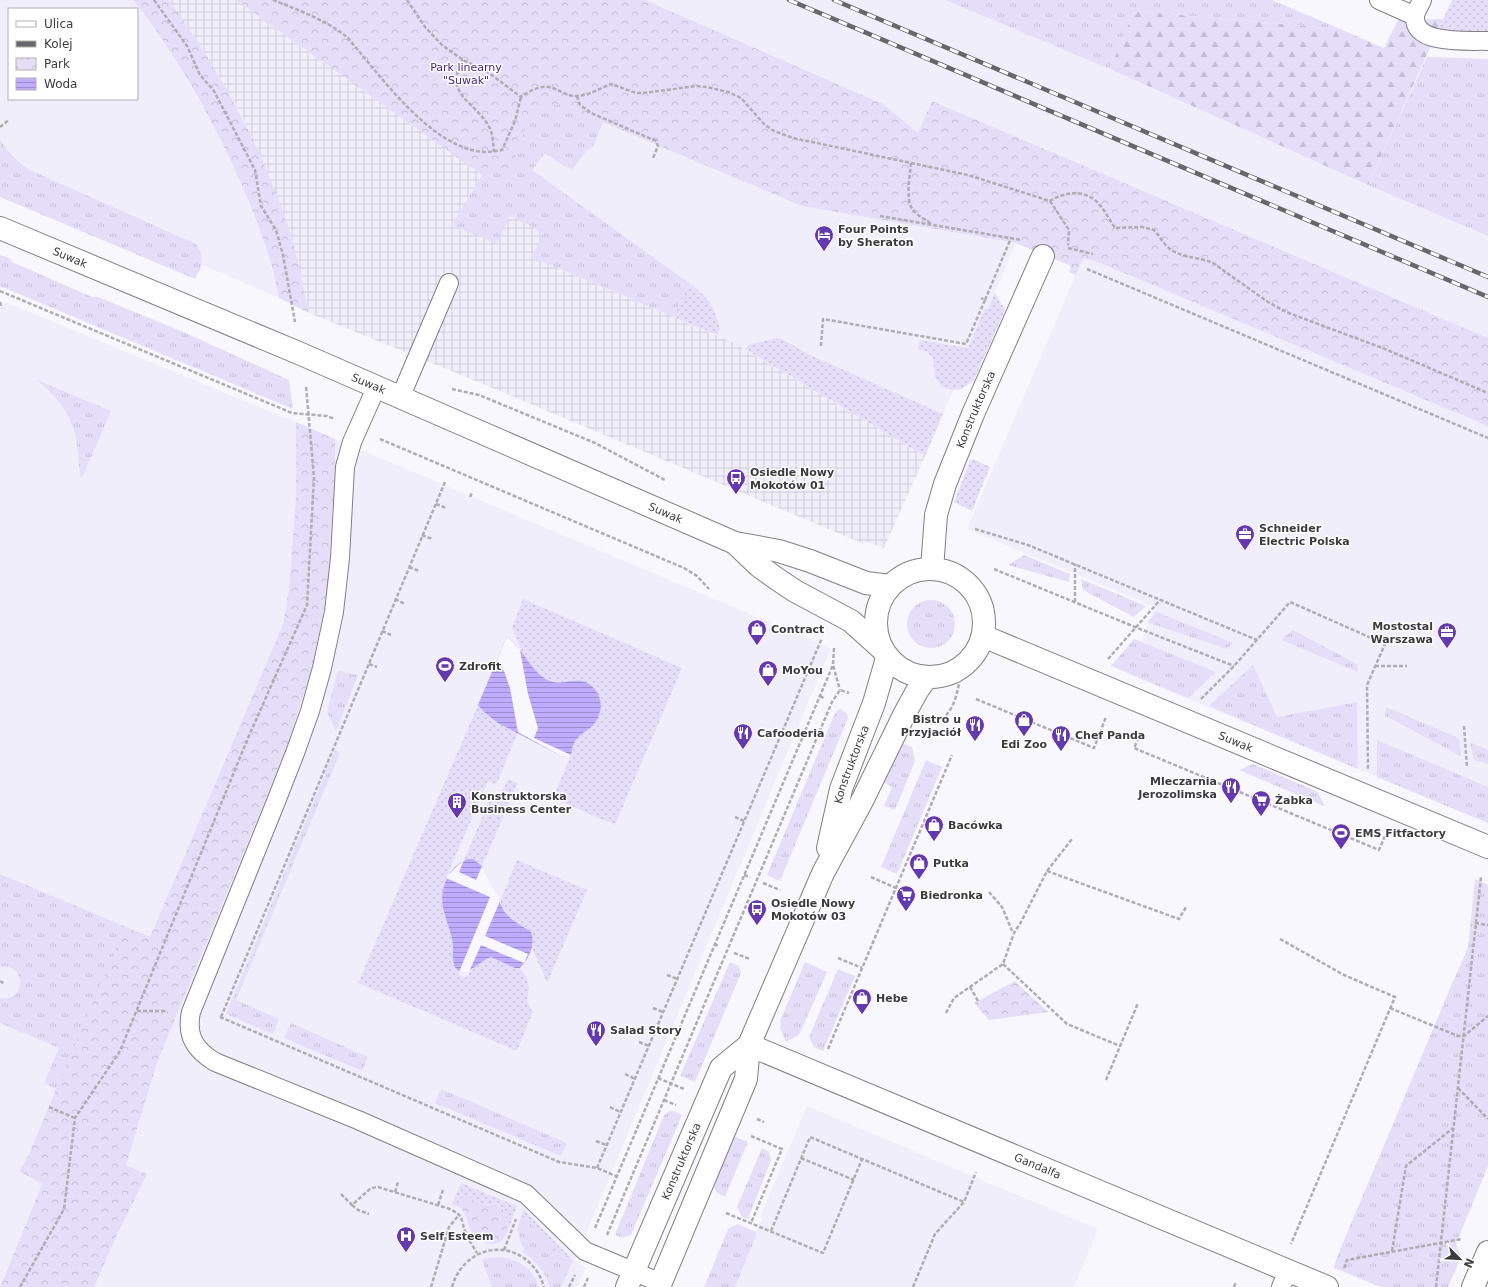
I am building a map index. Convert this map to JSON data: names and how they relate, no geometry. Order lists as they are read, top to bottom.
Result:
{
  "streets": {
    "street": ["Suwak", "Konstruktorska", "Gandalfa"]
  },
  "crossings": [
    ["Suwak", "Konstruktorska"],
    ["Konstruktorska", "Gandalfa"]
  ],
  "parks": ["Park linearny \"Suwak\""],
  "places": {
    "hotel": ["Four Points by Sheraton"],
    "bus stop": ["Osiedle Nowy Mokotów 01", "Osiedle Nowy Mokotów 03"],
    "office": ["Schneider Electric Polska", "Mostostal Warszawa"],
    "shop": [
      "Contract",
      "MoYou",
      "Edi Zoo",
      "Bacówka",
      "Putka",
      "Hebe"
    ],
    "sports": ["Zdrofit", "EMS Fitfactory"],
    "restaurant": [
      "Bistro u Przyjaciół",
      "Cafooderia",
      "Chef Panda",
      "Mleczarnia Jerozolimska",
      "Salad Story"
    ],
    "supermarket": ["Żabka", "Biedronka"],
    "building": ["Konstruktorska Business Center"],
    "hospital": ["Self Esteem"]
  },
  "legend": [
    "Ulica",
    "Kolej",
    "Park",
    "Woda"
  ],
  "north": "bottom right"
}
